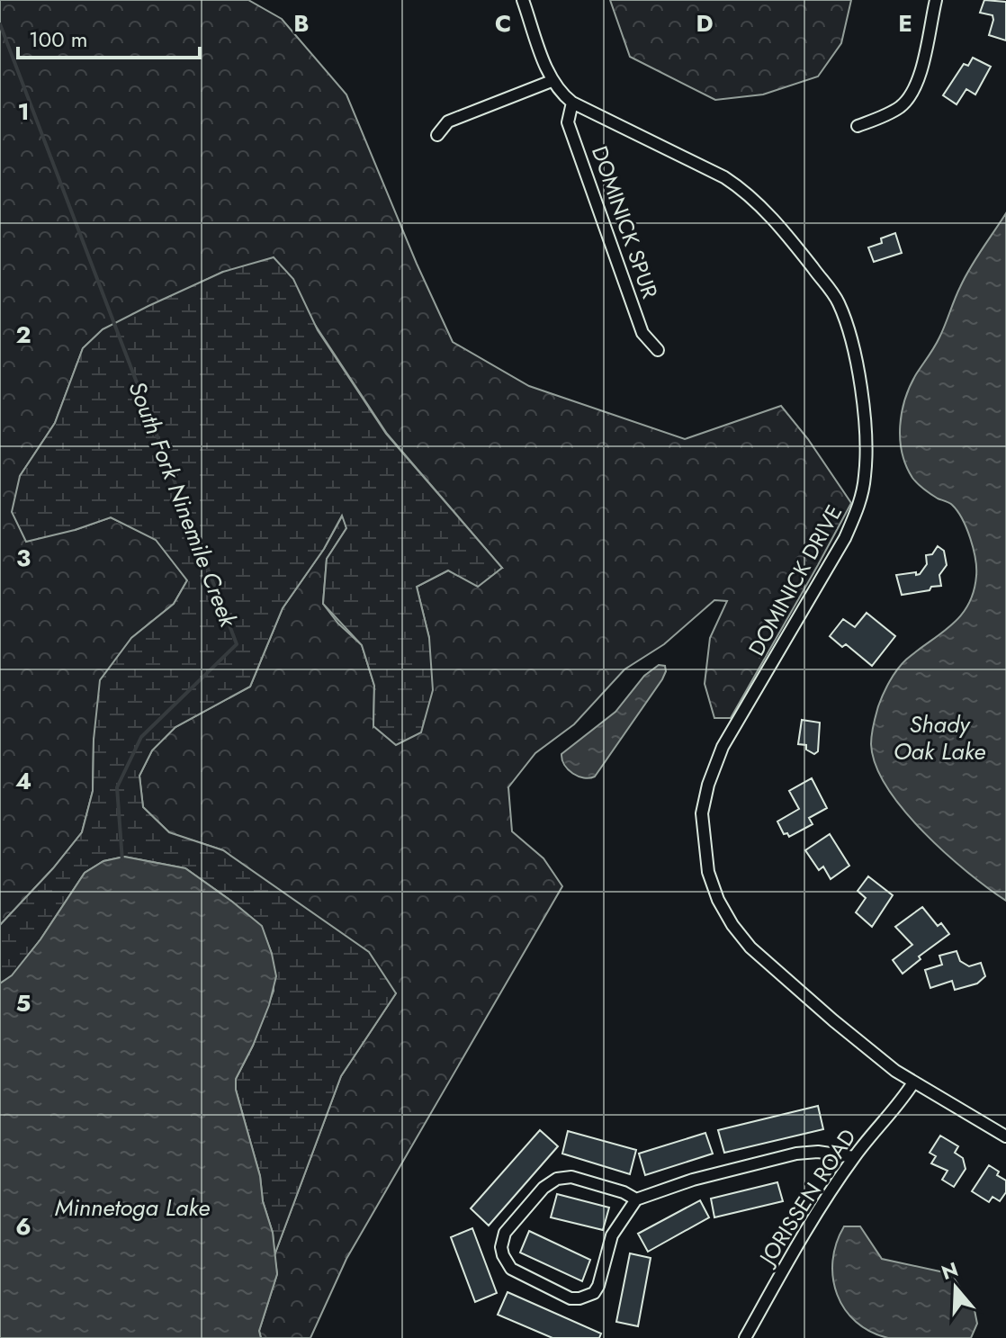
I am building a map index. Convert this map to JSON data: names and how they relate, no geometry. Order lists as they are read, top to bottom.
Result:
{
  "streets": {
    "street": ["DOMINICK SPUR", "DOMINICK DRIVE", "JORISSEN ROAD"]
  },
  "crossings": [
    ["DOMINICK SPUR", "DOMINICK DRIVE"],
    ["DOMINICK DRIVE", "JORISSEN ROAD"]
  ],
  "water": ["South Fork Ninemile Creek", "Shady Oak Lake", "Minnetoga Lake"],
  "scale_bar": "100 m",
  "north": "top",
  "grid": {
    "columns": [
      "B",
      "C",
      "D",
      "E"
    ],
    "rows": [
      "1",
      "2",
      "3",
      "4",
      "5",
      "6"
    ]
  }
}
